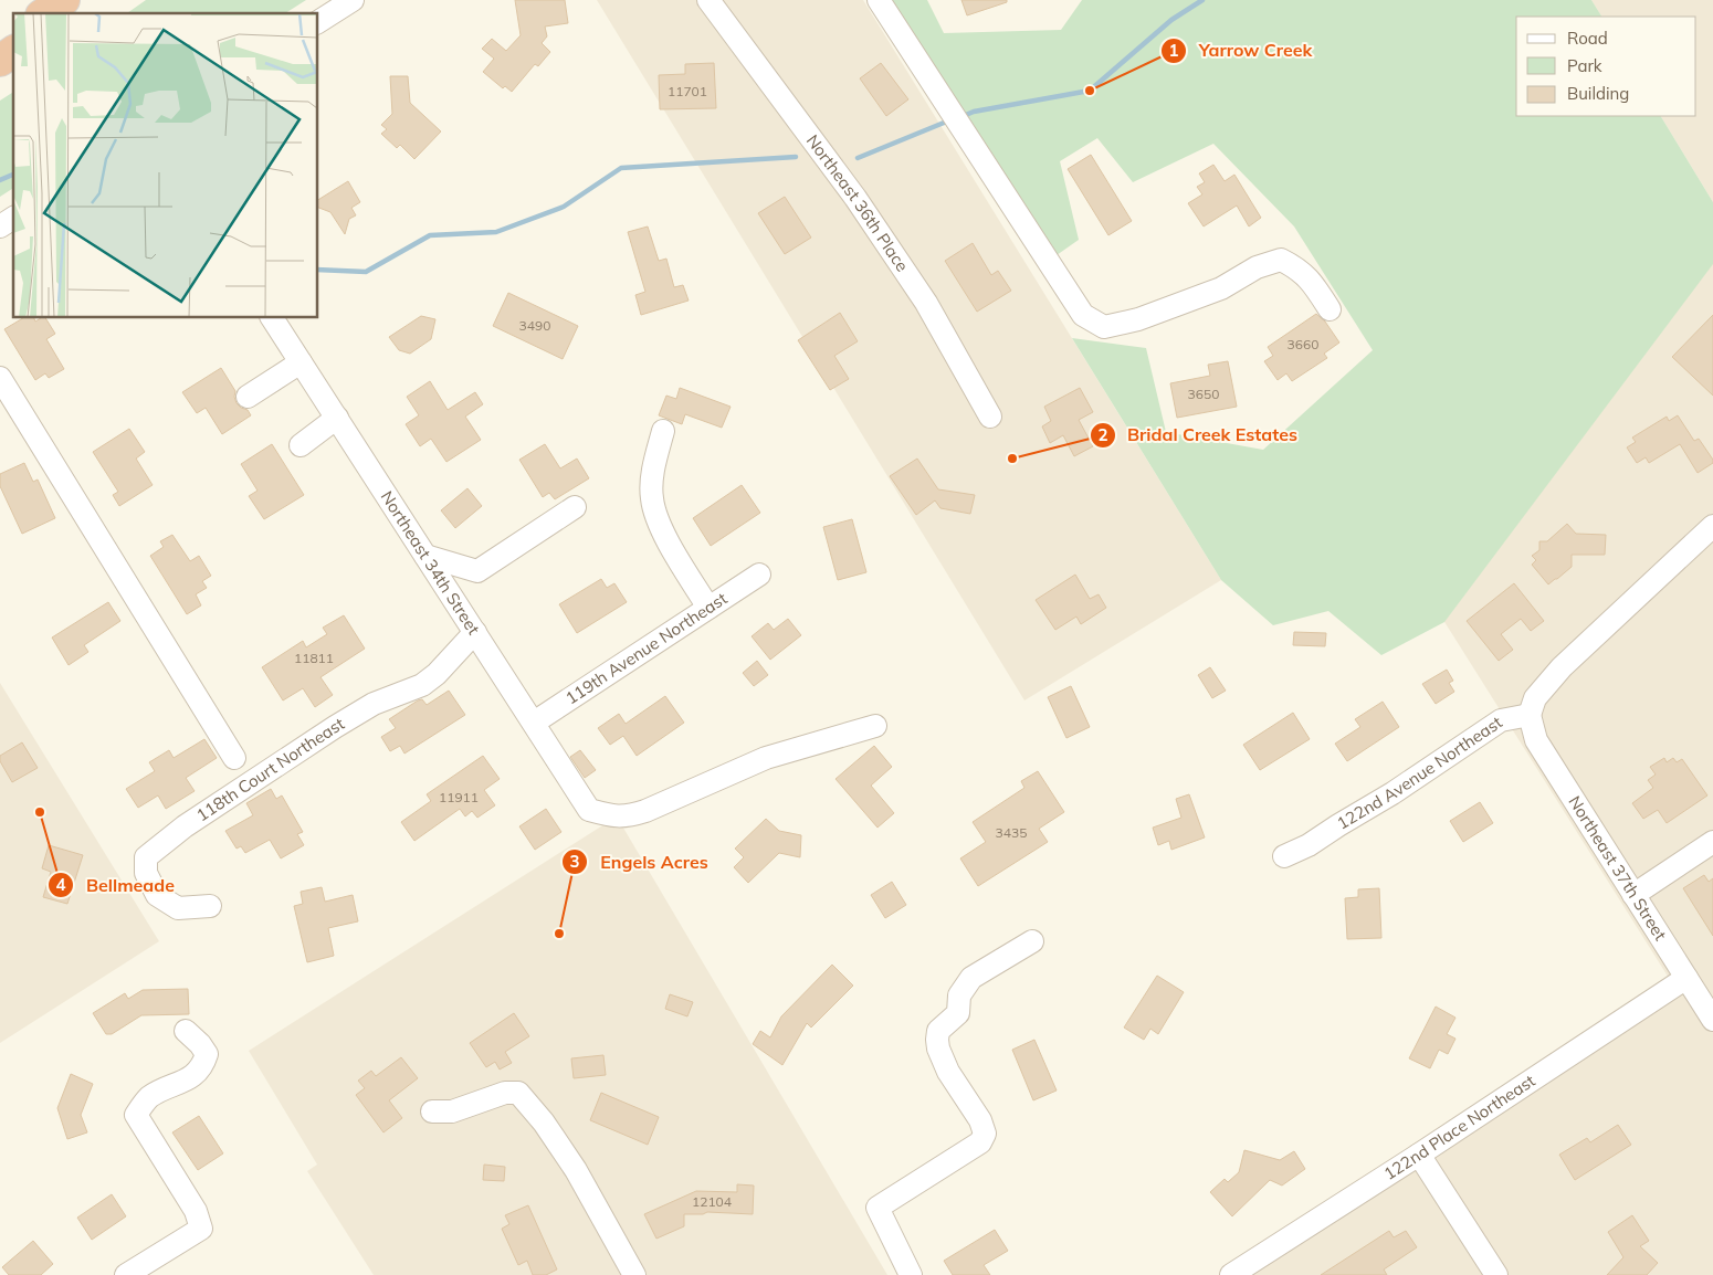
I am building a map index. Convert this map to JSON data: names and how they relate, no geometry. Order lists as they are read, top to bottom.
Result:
{
  "streets": {
    "street": [
      "Northeast 36th Place",
      "Northeast 34th Street",
      "119th Avenue Northeast",
      "118th Court Northeast",
      "122nd Avenue Northeast",
      "Northeast 37th Street",
      "122nd Place Northeast"
    ]
  },
  "crossings": [
    ["Northeast 34th Street", "119th Avenue Northeast"],
    ["Northeast 34th Street", "118th Court Northeast"],
    ["122nd Avenue Northeast", "Northeast 37th Street"],
    ["Northeast 37th Street", "122nd Place Northeast"]
  ],
  "places": [
    "Yarrow Creek",
    "Bridal Creek Estates",
    "Bellmeade",
    "Engels Acres"
  ],
  "house_numbers": [
    "11701",
    "3490",
    "3660",
    "3650",
    "11811",
    "11911",
    "3435",
    "12104"
  ],
  "legend": ["Road", "Park", "Building"]
}
